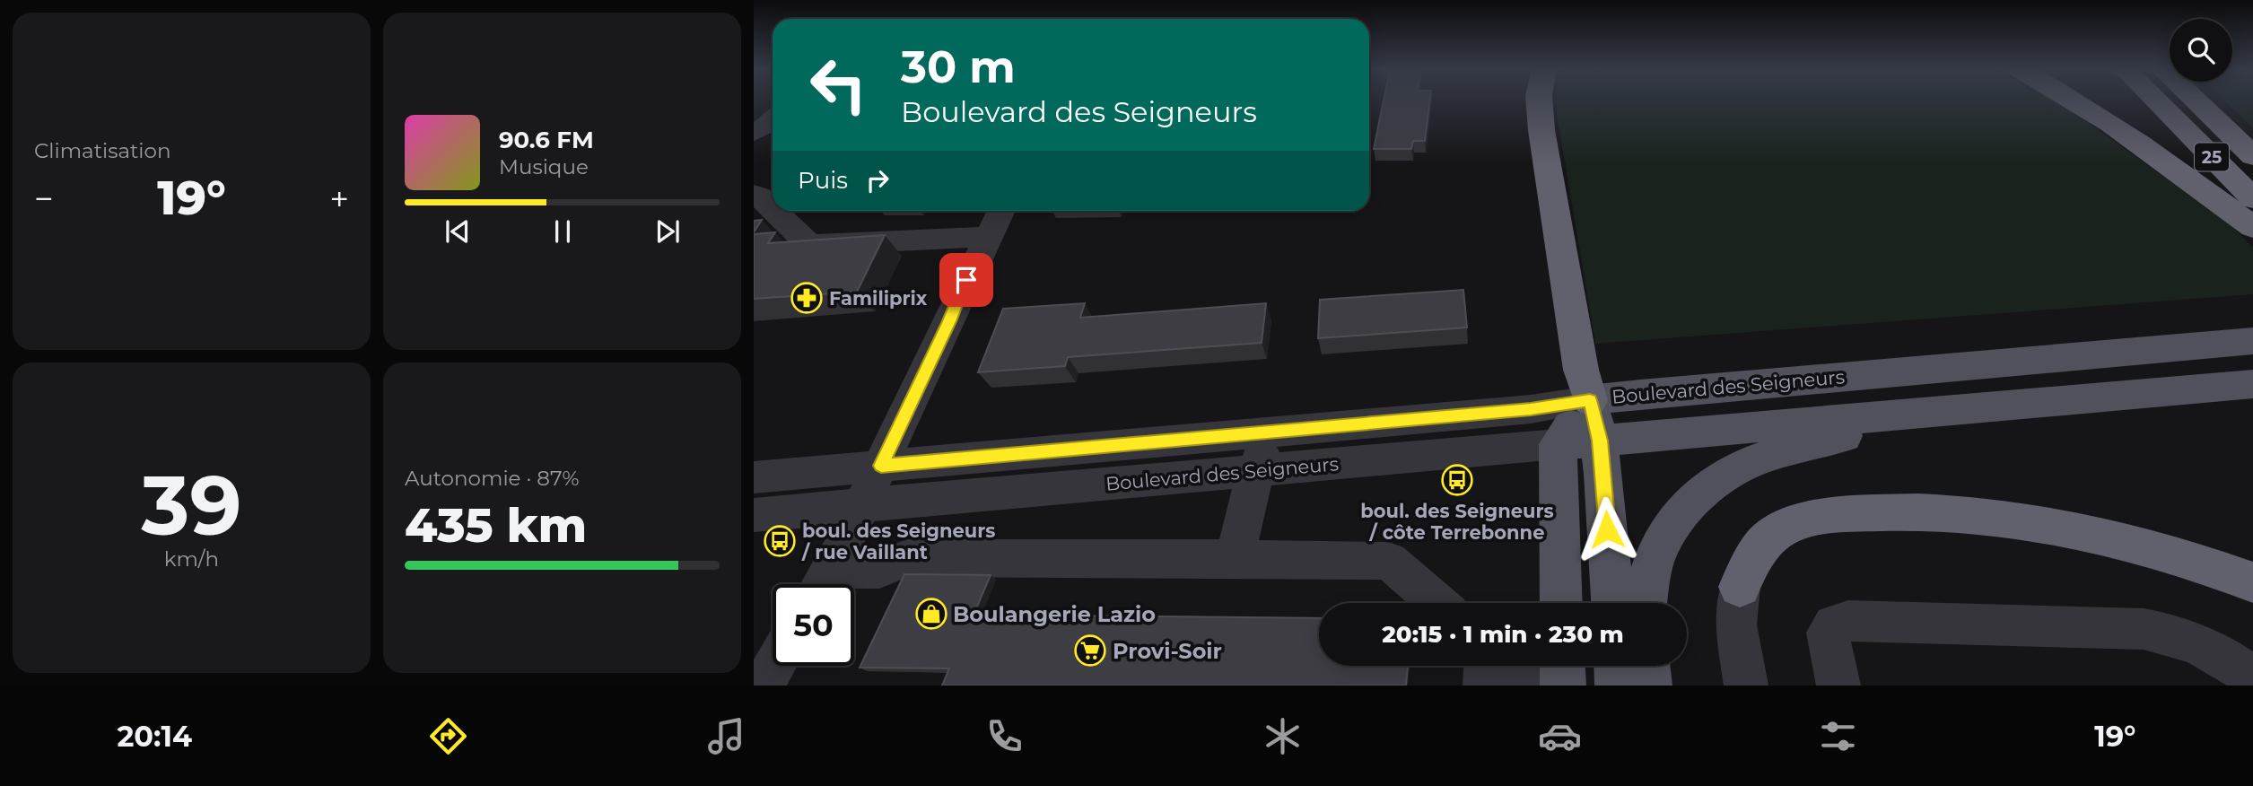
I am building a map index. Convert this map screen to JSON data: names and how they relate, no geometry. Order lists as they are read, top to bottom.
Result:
{
  "streets": {
    "highway": ["25"],
    "main road": ["Boulevard des Seigneurs"]
  },
  "places": {
    "pharmacy": ["Familiprix"],
    "bus stop": ["boul. des Seigneurs / côte Terrebonne", "boul. des Seigneurs / rue Vaillant"],
    "shop": ["Boulangerie Lazio"],
    "supermarket": ["Provi-Soir"]
  },
  "page": {
    "tile": [
      "Climatisation",
      ["39", "km/h"],
      ["Autonomie · 87%", "435 km"]
    ],
    "turn": ["30 m", "Boulevard des Seigneurs"],
    "song": ["90.6 FM", "Musique"],
    "then": "Puis",
    "heat": ["−", "19°", "+"],
    "limit": "50",
    "trip": "20:15 · 1 min · 230 m",
    "tabs": ["20:14", "19°"]
  }
}
